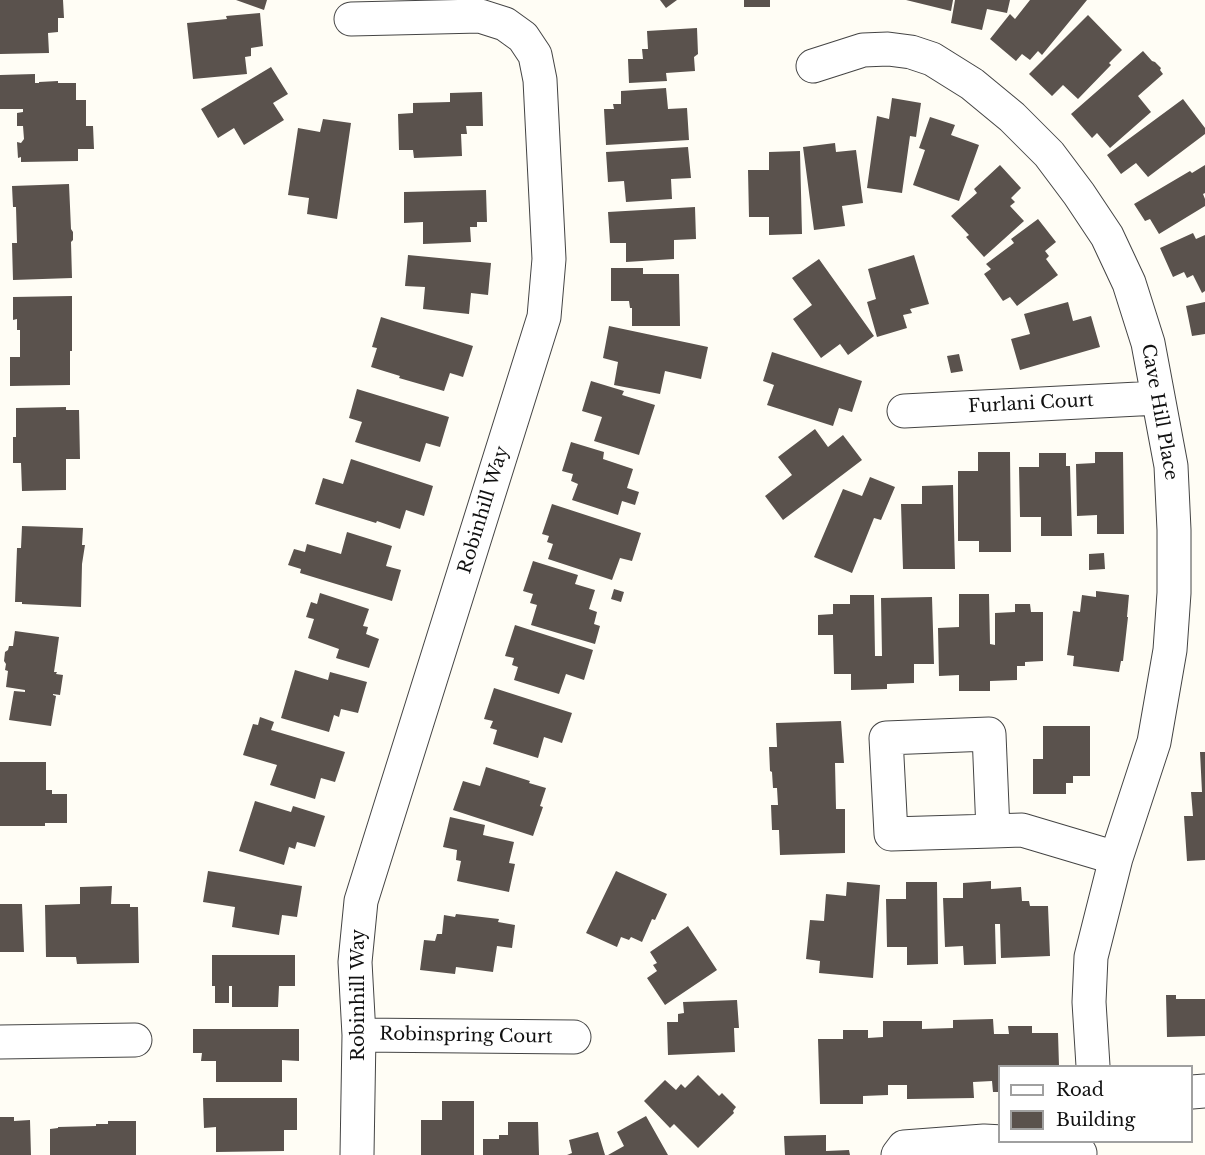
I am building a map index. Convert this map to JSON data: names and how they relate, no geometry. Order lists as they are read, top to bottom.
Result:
{
  "streets": {
    "street": [
      "Furlani Court",
      "Cave Hill Place",
      "Robinhill Way",
      "Robinspring Court"
    ]
  },
  "crossings": [
    ["Furlani Court", "Cave Hill Place"],
    ["Robinhill Way", "Robinspring Court"]
  ],
  "legend": ["Road", "Building"]
}
